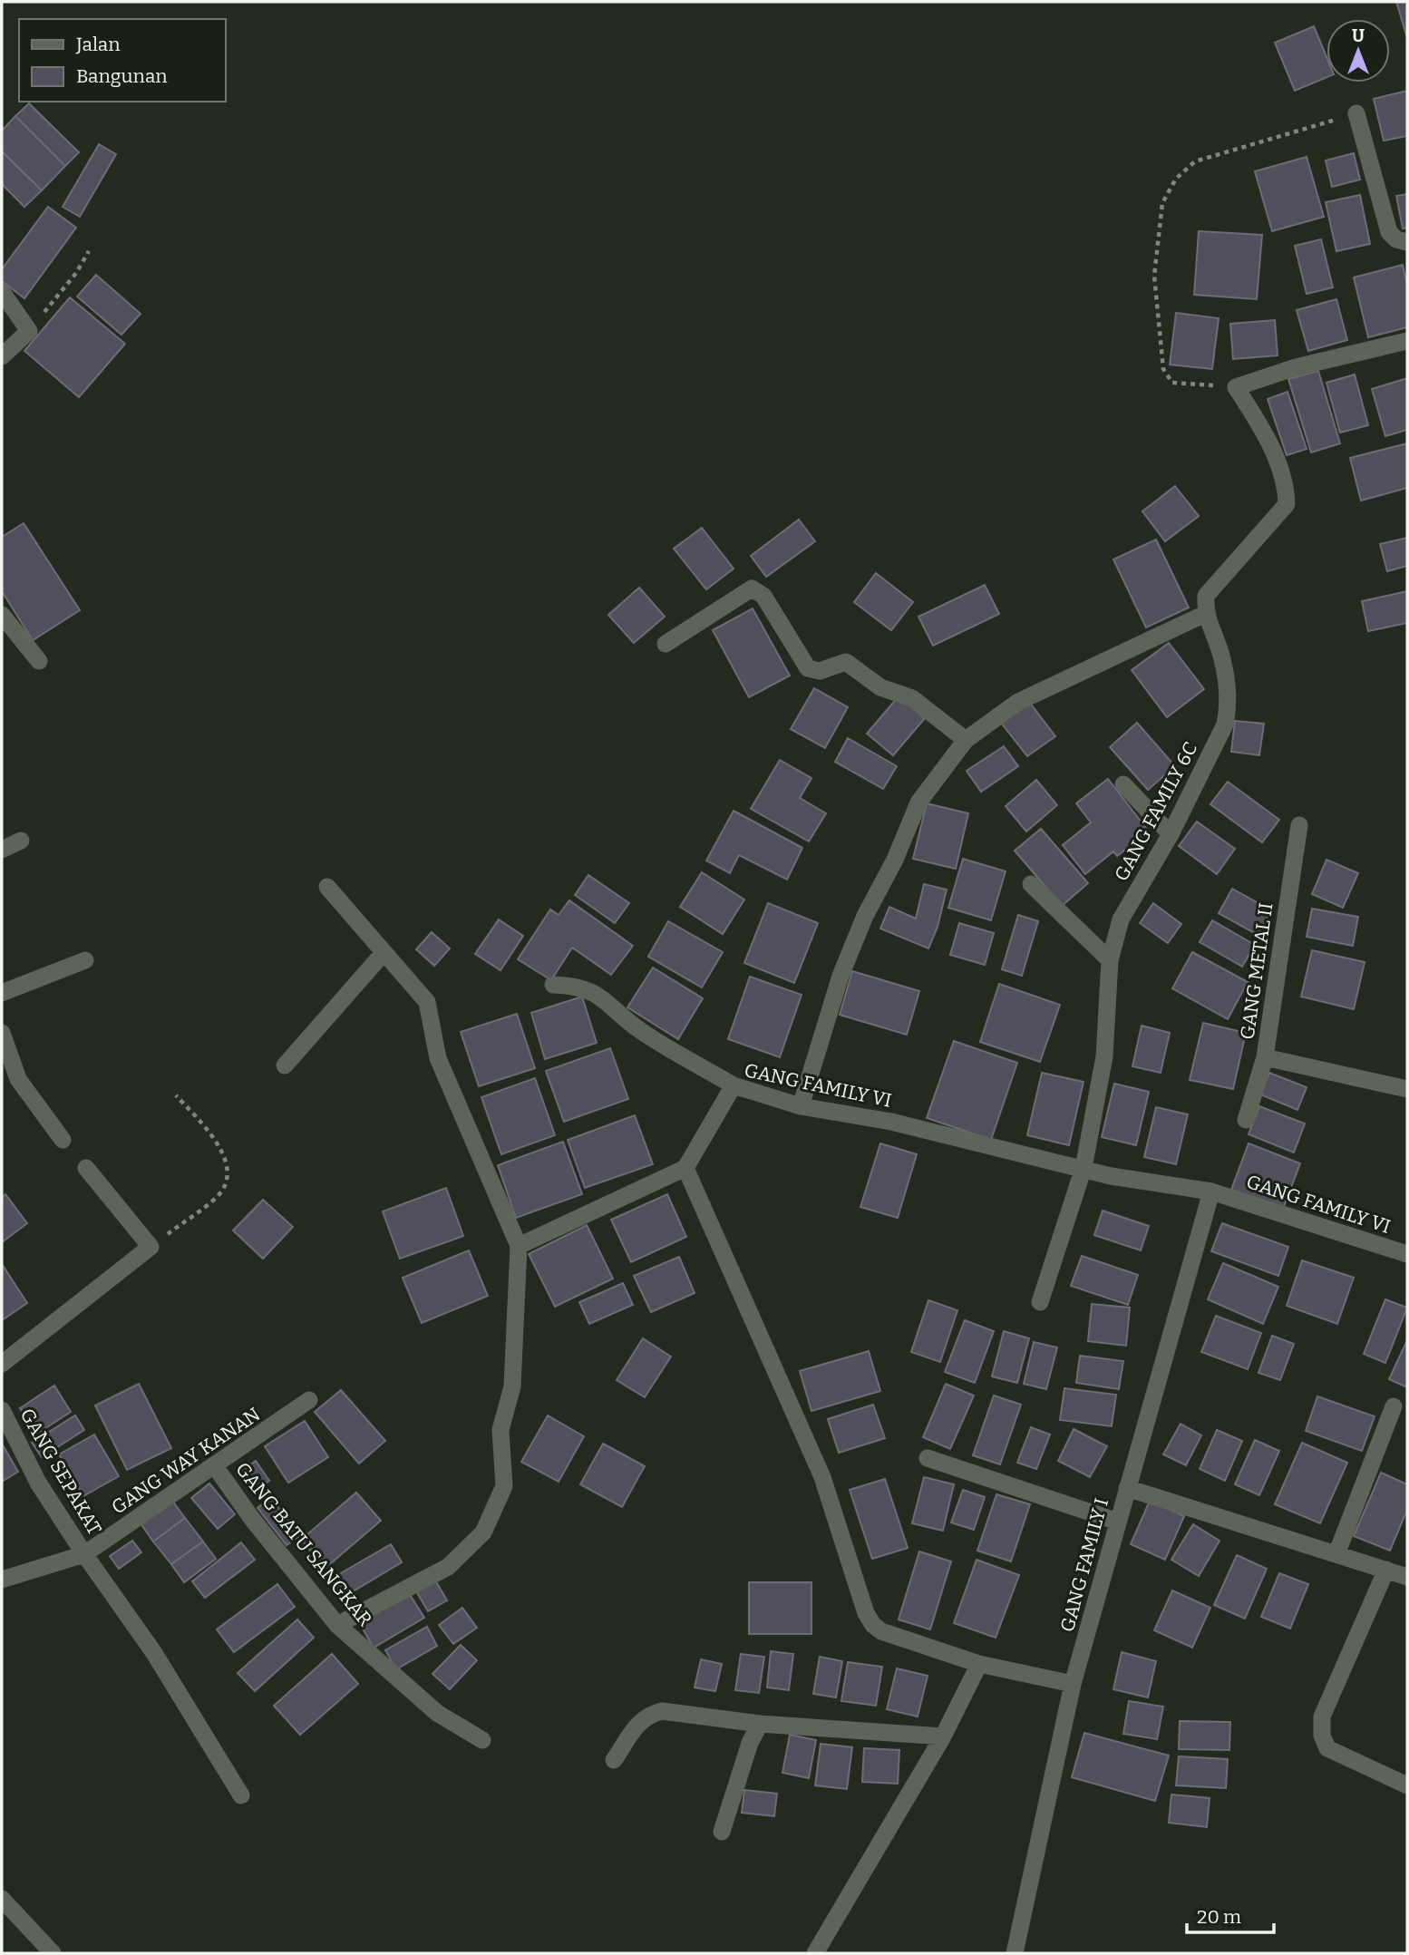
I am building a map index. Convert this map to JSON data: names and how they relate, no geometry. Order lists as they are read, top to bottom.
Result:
{
  "streets": {
    "street": [
      "GANG FAMILY 6C",
      "GANG METAL II",
      "GANG FAMILY VI",
      "GANG WAY KANAN",
      "GANG SEPAKAT",
      "GANG BATU SANGKAR",
      "GANG FAMILY I"
    ]
  },
  "crossings": [
    ["GANG FAMILY 6C", "GANG FAMILY VI"],
    ["GANG FAMILY VI", "GANG FAMILY I"],
    ["GANG WAY KANAN", "GANG SEPAKAT"],
    ["GANG WAY KANAN", "GANG BATU SANGKAR"]
  ],
  "legend": ["Jalan", "Bangunan"],
  "scale_bar": "20 m",
  "north": "top"
}
